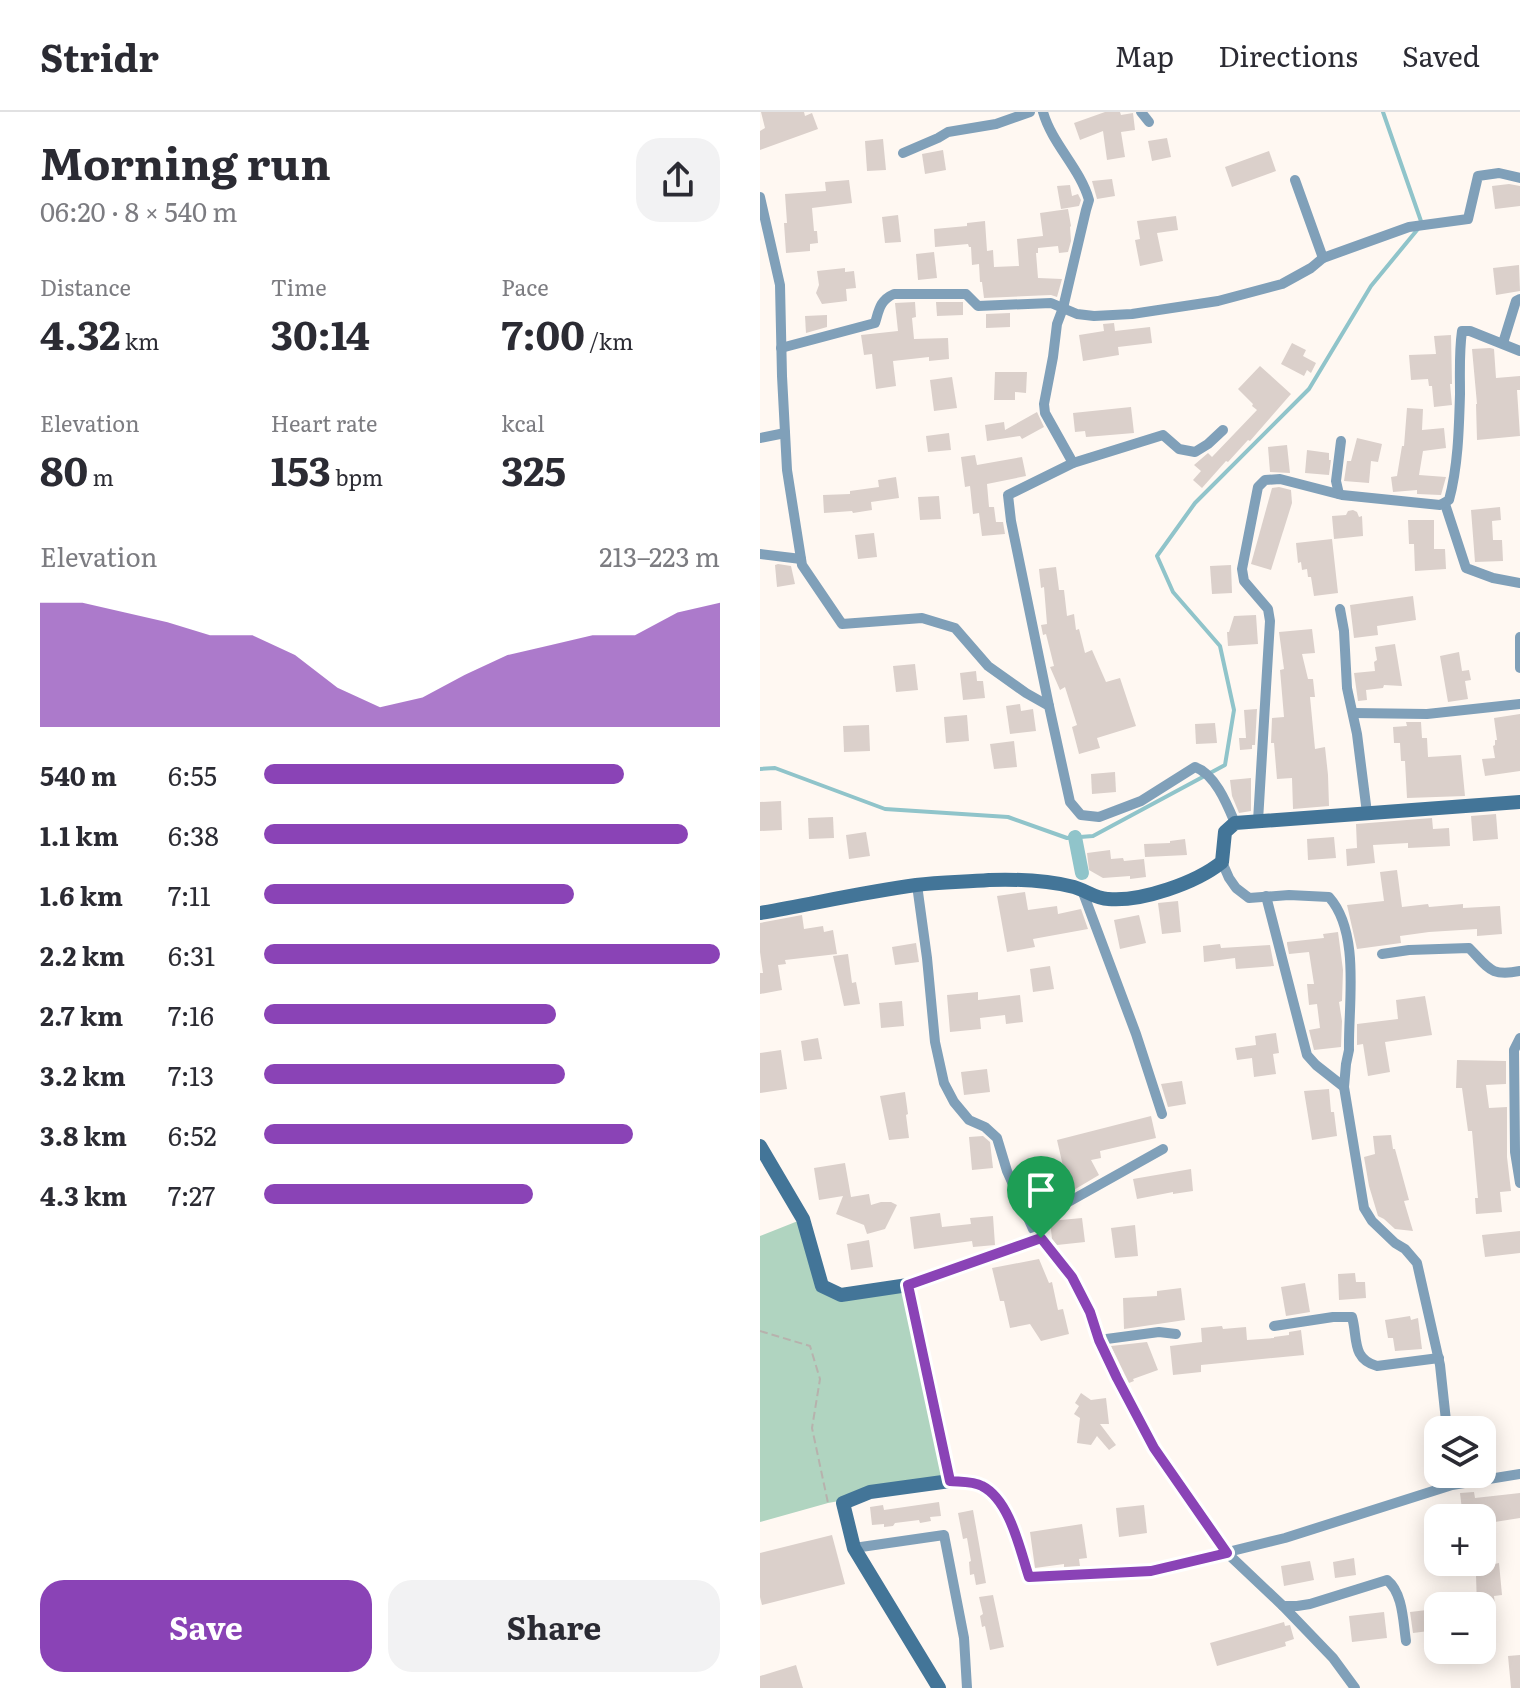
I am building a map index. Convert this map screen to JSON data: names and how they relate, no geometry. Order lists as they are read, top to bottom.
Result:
{
  "page": {
    "header": "Stridr",
    "nav": ["Map", "Directions", "Saved"],
    "heading": ["Morning run", "06:20 · 8 × 540 m"],
    "stats": [
      ["Distance", "4.32 km"],
      ["Time", "30:14"],
      ["Pace", "7:00 /km"],
      ["Elevation", "80 m"],
      ["Heart rate", "153 bpm"],
      ["kcal", "325"]
    ],
    "chart": ["Elevation", "213–223 m"],
    "list": [
      {
        "name": "540 m",
        "note": "6:55"
      },
      {
        "name": "1.1 km",
        "note": "6:38"
      },
      {
        "name": "1.6 km",
        "note": "7:11"
      },
      {
        "name": "2.2 km",
        "note": "6:31"
      },
      {
        "name": "2.7 km",
        "note": "7:16"
      },
      {
        "name": "3.2 km",
        "note": "7:13"
      },
      {
        "name": "3.8 km",
        "note": "6:52"
      },
      {
        "name": "4.3 km",
        "note": "7:27"
      }
    ],
    "map_buttons": ["+", "−"],
    "buttons": ["Save", "Share"]
  }
}
